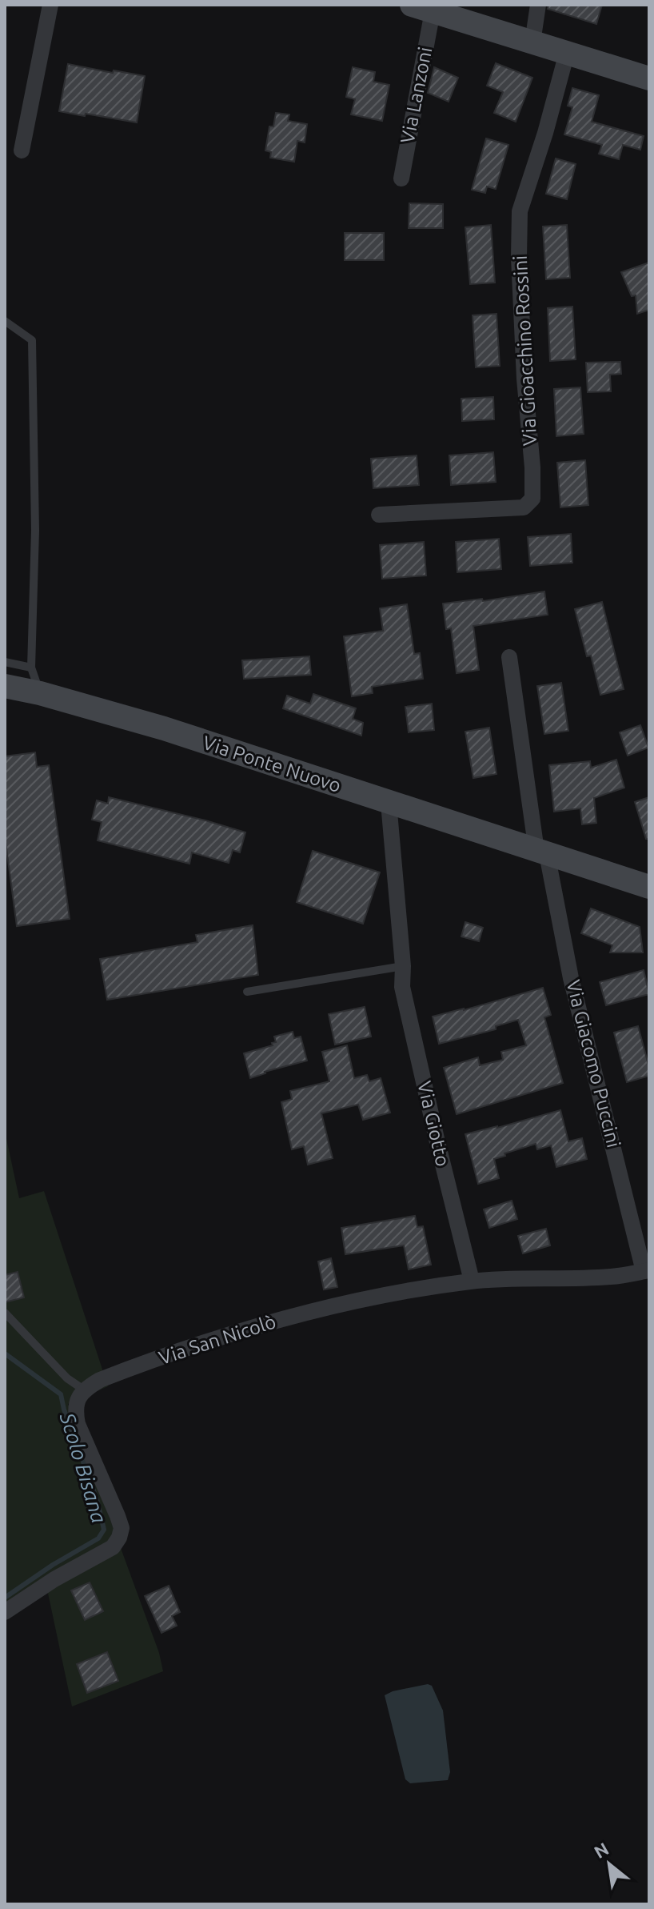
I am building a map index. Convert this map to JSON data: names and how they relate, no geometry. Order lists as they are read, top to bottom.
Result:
{
  "streets": {
    "main road": ["Via Ponte Nuovo"],
    "street": [
      "Via Lanzoni",
      "Via Gioacchino Rossini",
      "Via Giacomo Puccini",
      "Via Giotto",
      "Via San Nicolò"
    ]
  },
  "crossings": [
    ["Via Ponte Nuovo", "Via Giacomo Puccini"],
    ["Via Ponte Nuovo", "Via Giotto"],
    ["Via Giacomo Puccini", "Via San Nicolò"],
    ["Via Giotto", "Via San Nicolò"]
  ],
  "water": ["Scolo Bisana"],
  "north": "top left"
}
